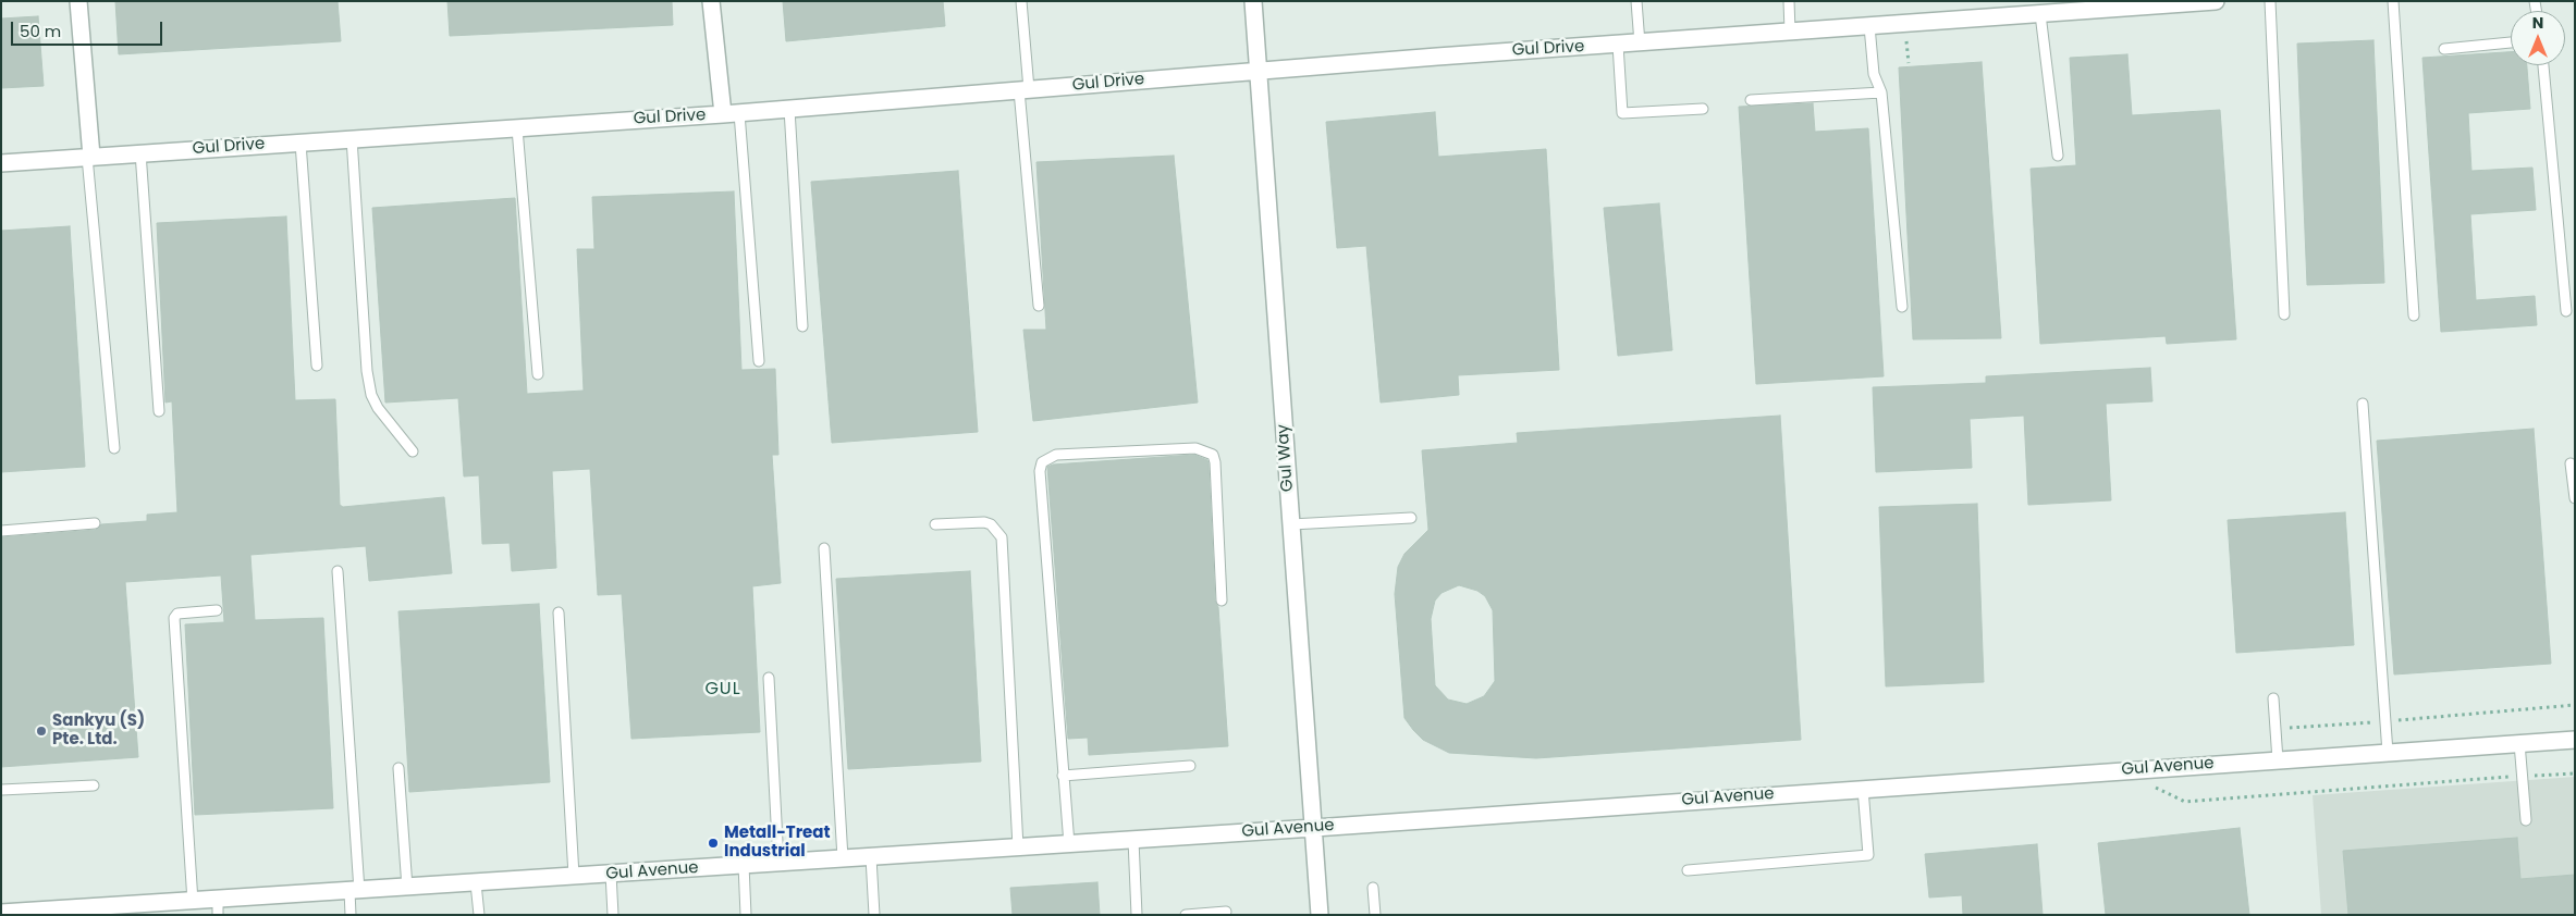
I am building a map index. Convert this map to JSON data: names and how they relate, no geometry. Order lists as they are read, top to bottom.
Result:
{
  "streets": {
    "street": ["Gul Drive", "Gul Way", "Gul Avenue"]
  },
  "crossings": [
    ["Gul Drive", "Gul Way"],
    ["Gul Way", "Gul Avenue"]
  ],
  "districts": ["GUL"],
  "places": ["Sankyu (S) Pte. Ltd.", "Metall-Treat Industrial"],
  "scale_bar": "50 m",
  "north": "top"
}
